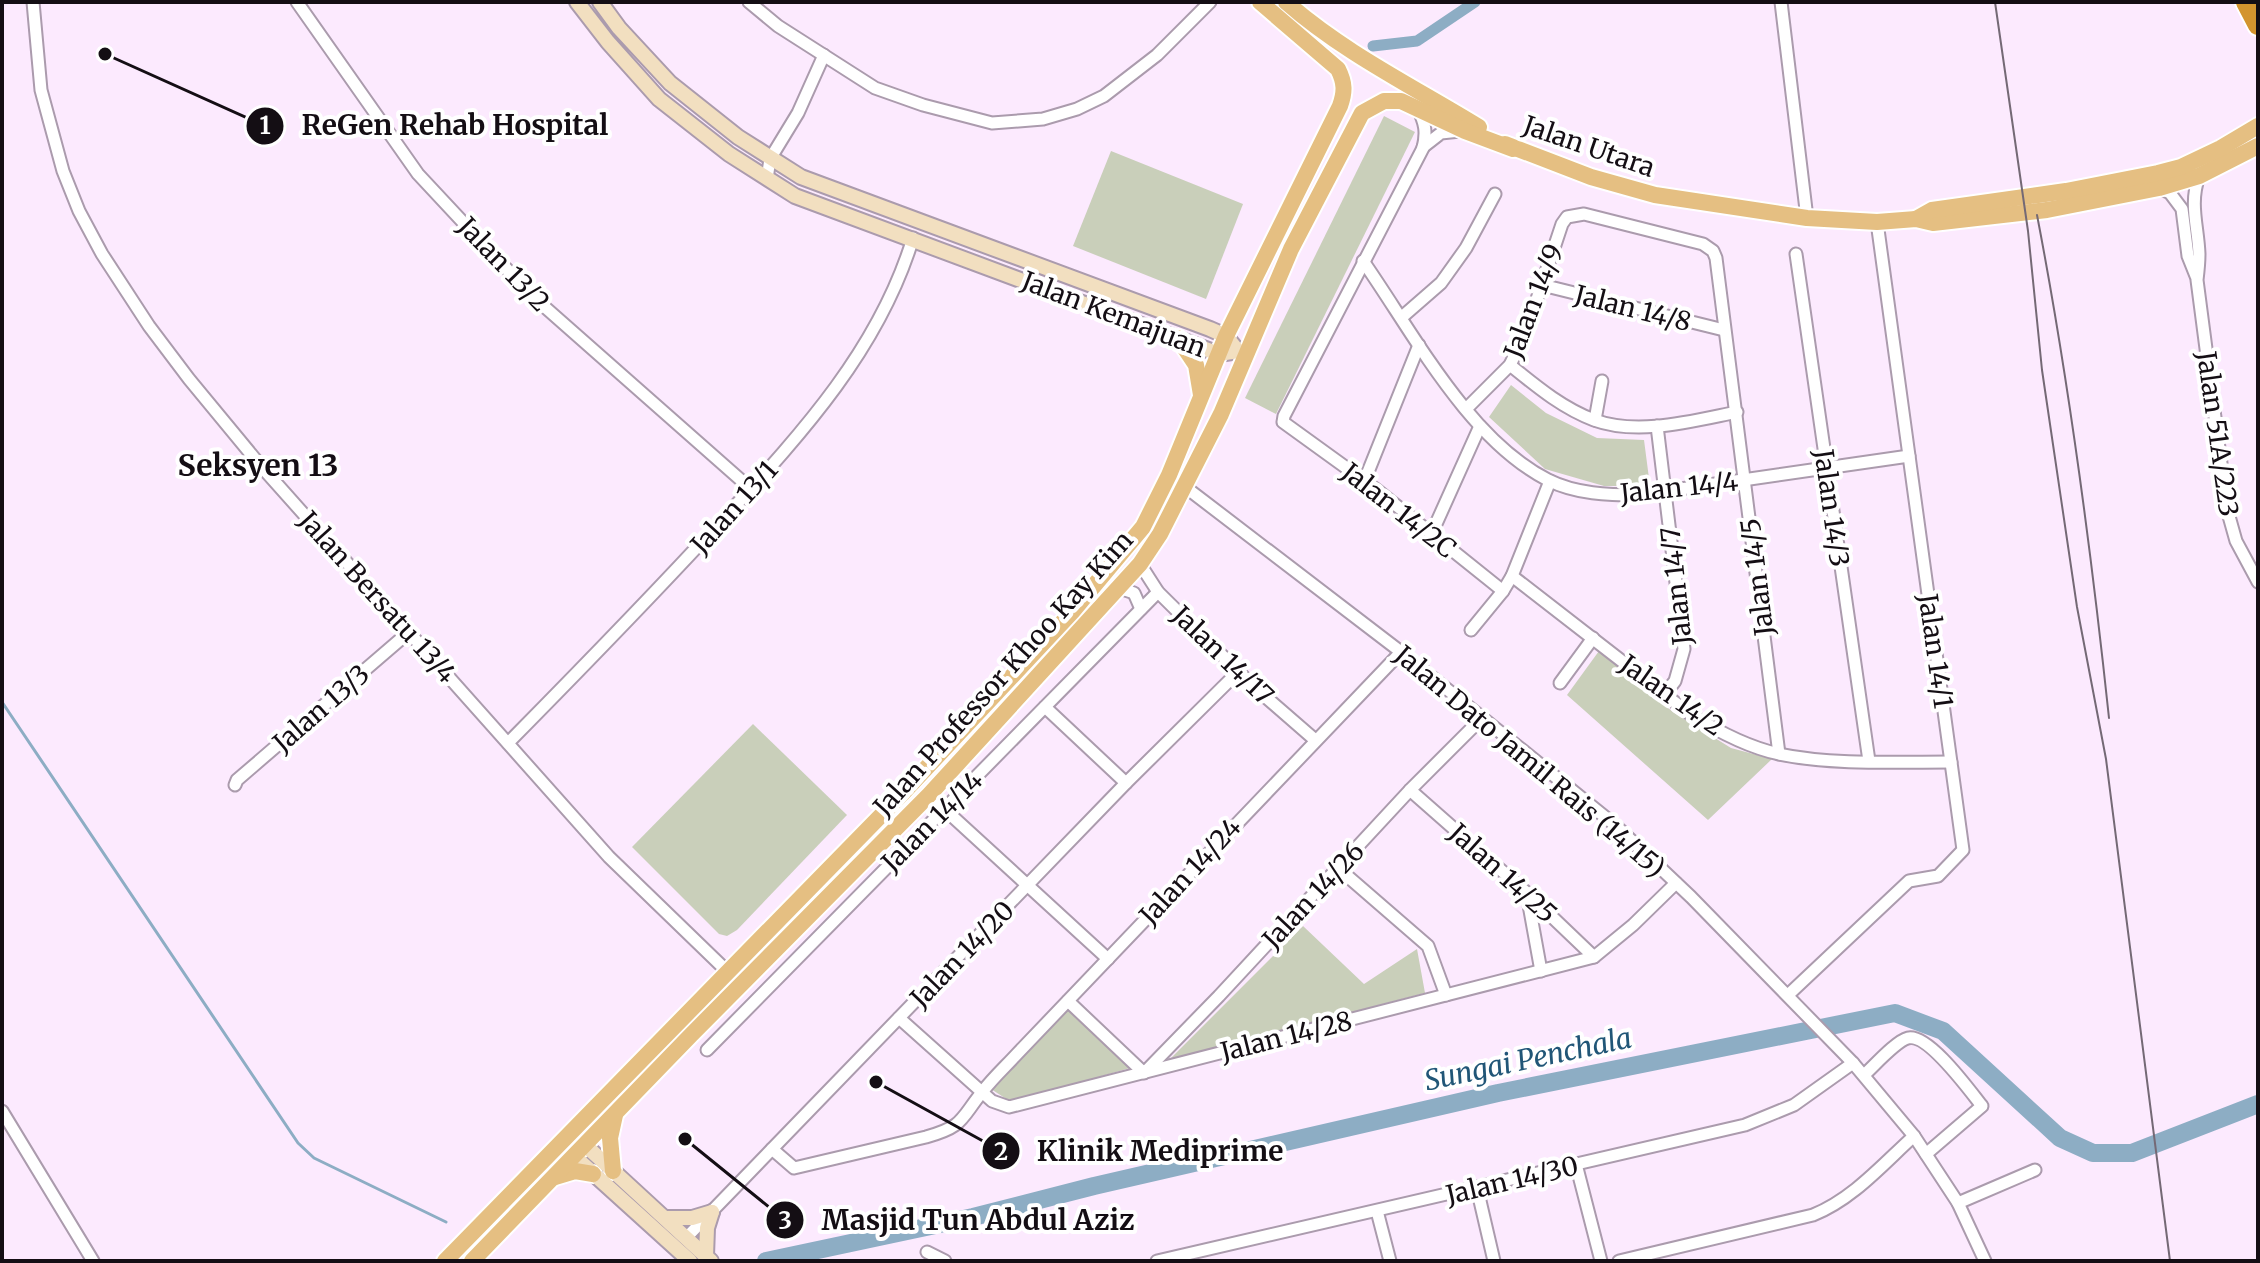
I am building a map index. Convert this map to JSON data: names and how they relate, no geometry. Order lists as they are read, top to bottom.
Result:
{
  "streets": {
    "main road": ["Jalan Utara", "Jalan Kemajuan", "Jalan Professor Khoo Kay Kim"],
    "street": [
      "Jalan 13/2",
      "Jalan 14/9",
      "Jalan 14/8",
      "Jalan 51A/223",
      "Jalan 14/4",
      "Jalan 13/1",
      "Jalan 14/3",
      "Jalan 14/2C",
      "Jalan 14/5",
      "Jalan 14/7",
      "Jalan Bersatu 13/4",
      "Jalan 14/1",
      "Jalan 14/17",
      "Jalan 14/2",
      "Jalan 13/3",
      "Jalan Dato Jamil Rais (14/15)",
      "Jalan 14/14",
      "Jalan 14/24",
      "Jalan 14/25",
      "Jalan 14/26",
      "Jalan 14/20",
      "Jalan 14/28",
      "Jalan 14/30"
    ]
  },
  "crossings": [
    ["Jalan Utara", "Jalan 51A/223"],
    ["Jalan Utara", "Jalan 14/1"],
    ["Jalan Utara", "Jalan Professor Khoo Kay Kim"],
    ["Jalan 13/2", "Jalan 13/1"],
    ["Jalan 14/9", "Jalan 14/8"],
    ["Jalan 14/9", "Jalan 14/4"],
    ["Jalan 14/9", "Jalan 14/5"],
    ["Jalan 14/8", "Jalan 14/5"],
    ["Jalan Kemajuan", "Jalan 13/1"],
    ["Jalan Kemajuan", "Jalan Professor Khoo Kay Kim"],
    ["Jalan 14/4", "Jalan 14/3"],
    ["Jalan 14/4", "Jalan 14/2C"],
    ["Jalan 14/4", "Jalan 14/5"],
    ["Jalan 14/4", "Jalan 14/7"],
    ["Jalan 14/4", "Jalan 14/1"],
    ["Jalan 13/1", "Jalan Bersatu 13/4"],
    ["Jalan 14/3", "Jalan 14/2"],
    ["Jalan 14/5", "Jalan 14/2"],
    ["Jalan 14/7", "Jalan 14/2"],
    ["Jalan Bersatu 13/4", "Jalan Professor Khoo Kay Kim"],
    ["Jalan Bersatu 13/4", "Jalan 13/3"],
    ["Jalan 14/1", "Jalan 14/2"],
    ["Jalan 14/1", "Jalan Dato Jamil Rais (14/15)"],
    ["Jalan 14/17", "Jalan Professor Khoo Kay Kim"],
    ["Jalan 14/17", "Jalan 14/14"],
    ["Jalan 14/17", "Jalan 14/24"],
    ["Jalan 14/17", "Jalan 14/20"],
    ["Jalan Professor Khoo Kay Kim", "Jalan Dato Jamil Rais (14/15)"],
    ["Jalan Dato Jamil Rais (14/15)", "Jalan 14/24"],
    ["Jalan Dato Jamil Rais (14/15)", "Jalan 14/26"],
    ["Jalan Dato Jamil Rais (14/15)", "Jalan 14/28"],
    ["Jalan Dato Jamil Rais (14/15)", "Jalan 14/30"],
    ["Jalan 14/24", "Jalan 14/20"],
    ["Jalan 14/24", "Jalan 14/28"],
    ["Jalan 14/25", "Jalan 14/26"],
    ["Jalan 14/25", "Jalan 14/28"],
    ["Jalan 14/26", "Jalan 14/28"],
    ["Jalan 14/20", "Jalan 14/28"]
  ],
  "districts": ["Seksyen 13"],
  "water": ["Sungai Penchala"],
  "places": ["ReGen Rehab Hospital", "Klinik Mediprime", "Masjid Tun Abdul Aziz"]
}
